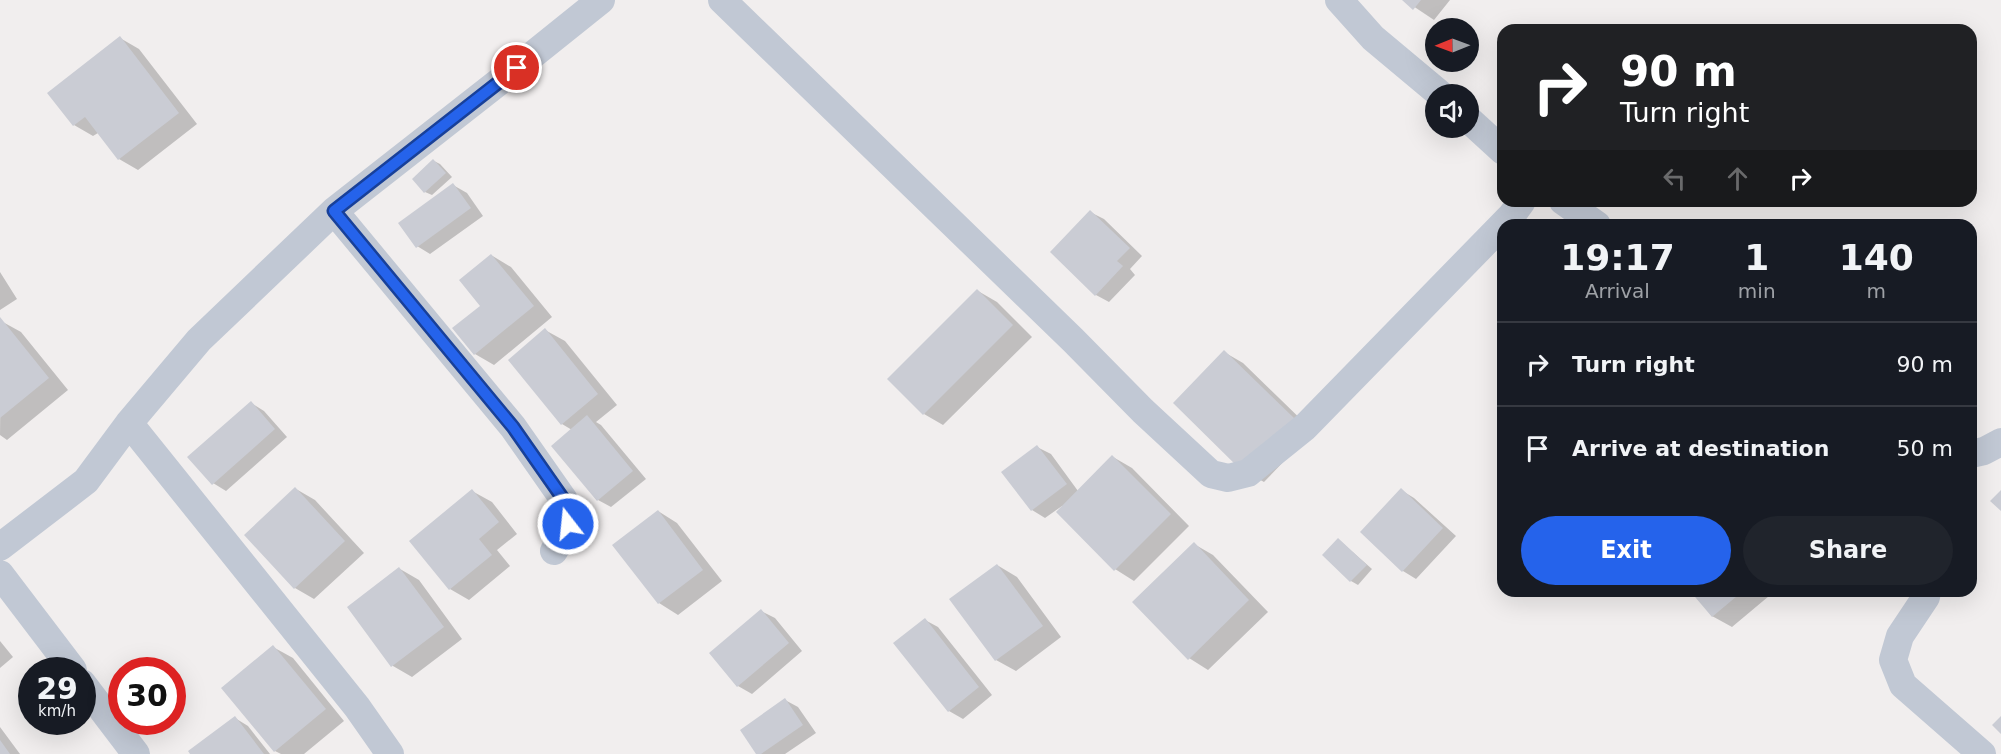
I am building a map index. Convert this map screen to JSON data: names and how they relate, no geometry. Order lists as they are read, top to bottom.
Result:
{
  "north": "left",
  "page": {
    "turn": ["90 m", "Turn right"],
    "eta": [
      "19:17",
      "Arrival",
      "1",
      "min",
      "140",
      "m"
    ],
    "list": [
      {
        "name": "Turn right",
        "value": "90 m"
      },
      {
        "name": "Arrive at destination",
        "value": "50 m"
      }
    ],
    "buttons": ["Exit", "Share"],
    "speed": "29 km/h",
    "limit": "30"
  }
}
